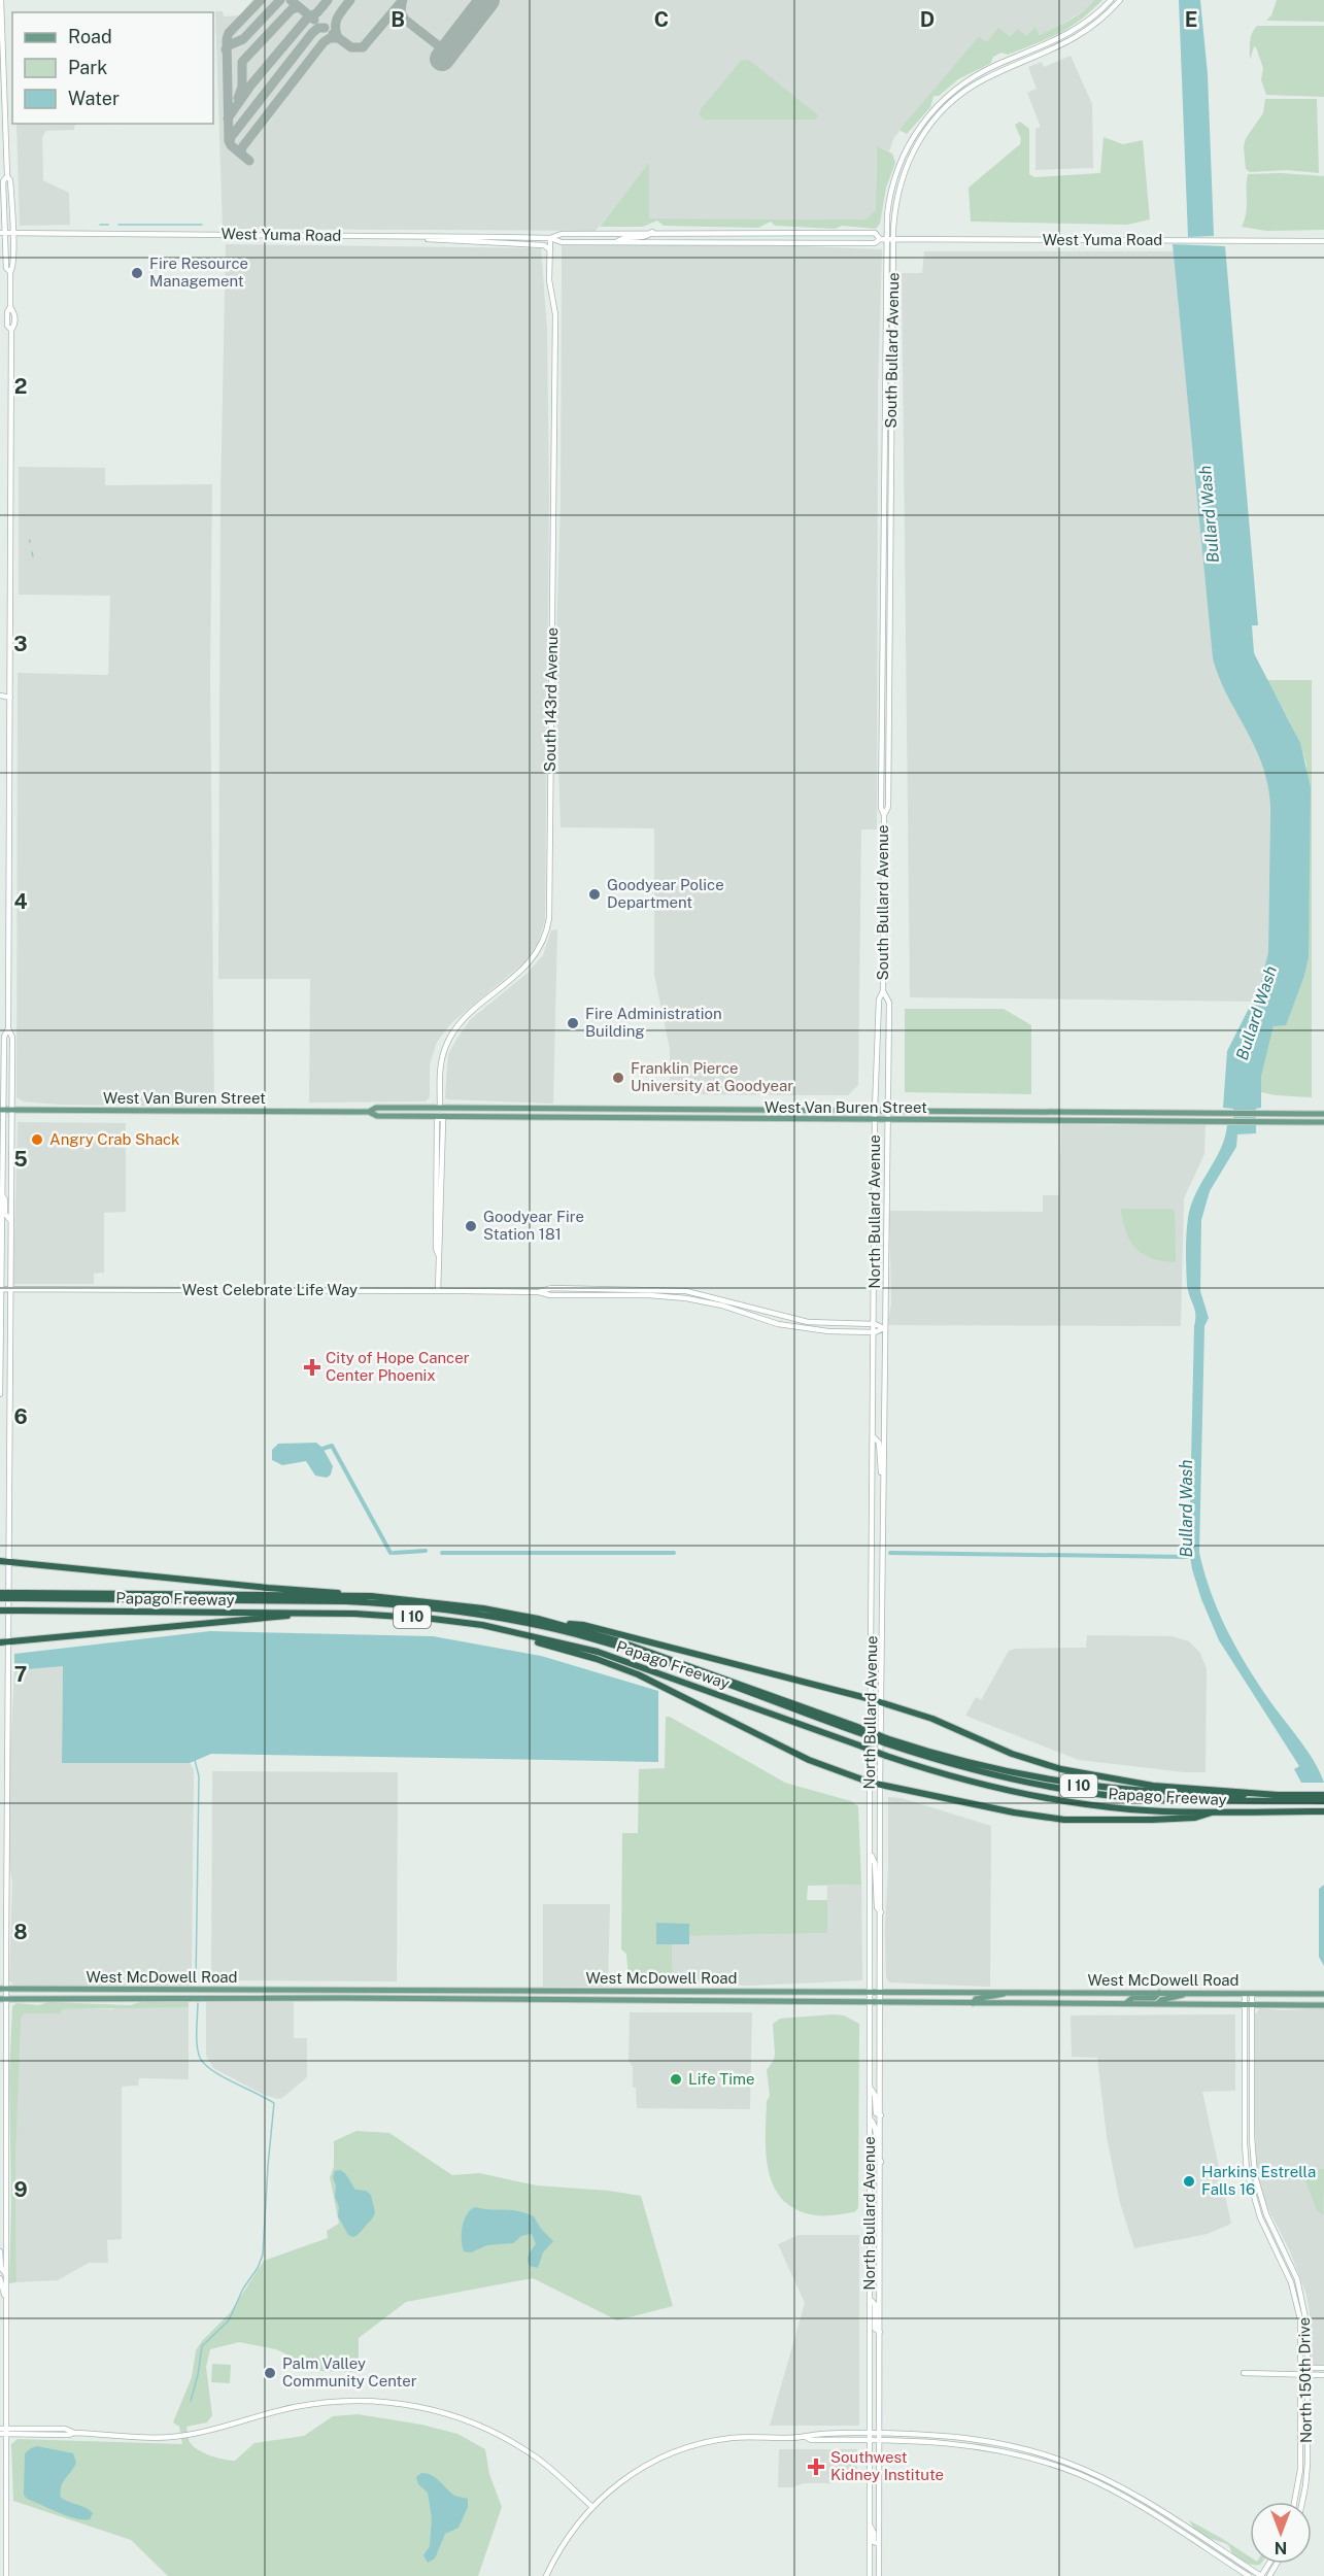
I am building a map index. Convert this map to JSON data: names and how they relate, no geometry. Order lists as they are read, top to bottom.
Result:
{
  "streets": {
    "highway": ["Papago Freeway", "I 10"],
    "main road": [
      "West Yuma Road",
      "South Bullard Avenue",
      "South 143rd Avenue",
      "West Van Buren Street",
      "North Bullard Avenue",
      "West Celebrate Life Way",
      "West McDowell Road",
      "North 150th Drive"
    ]
  },
  "crossings": [
    ["West Yuma Road", "South Bullard Avenue"],
    ["West Yuma Road", "South 143rd Avenue"],
    ["South Bullard Avenue", "North Bullard Avenue"],
    ["South 143rd Avenue", "West Van Buren Street"],
    ["West Van Buren Street", "North Bullard Avenue"],
    ["North Bullard Avenue", "West Celebrate Life Way"],
    ["North Bullard Avenue", "West McDowell Road"],
    ["West McDowell Road", "North 150th Drive"]
  ],
  "water": ["Bullard Wash"],
  "places": {
    "other": [
      "Fire Resource Management",
      "Goodyear Police Department",
      "Fire Administration Building",
      "Franklin Pierce University at Goodyear",
      "Angry Crab Shack",
      "Goodyear Fire Station 181",
      "Life Time",
      "Harkins Estrella Falls 16",
      "Palm Valley Community Center"
    ],
    "health": ["City of Hope Cancer Center Phoenix", "Southwest Kidney Institute"]
  },
  "legend": ["Road", "Park", "Water"],
  "north": "bottom",
  "grid": {
    "columns": [
      "B",
      "C",
      "D",
      "E"
    ],
    "rows": [
      "2",
      "3",
      "4",
      "5",
      "6",
      "7",
      "8",
      "9"
    ]
  }
}
